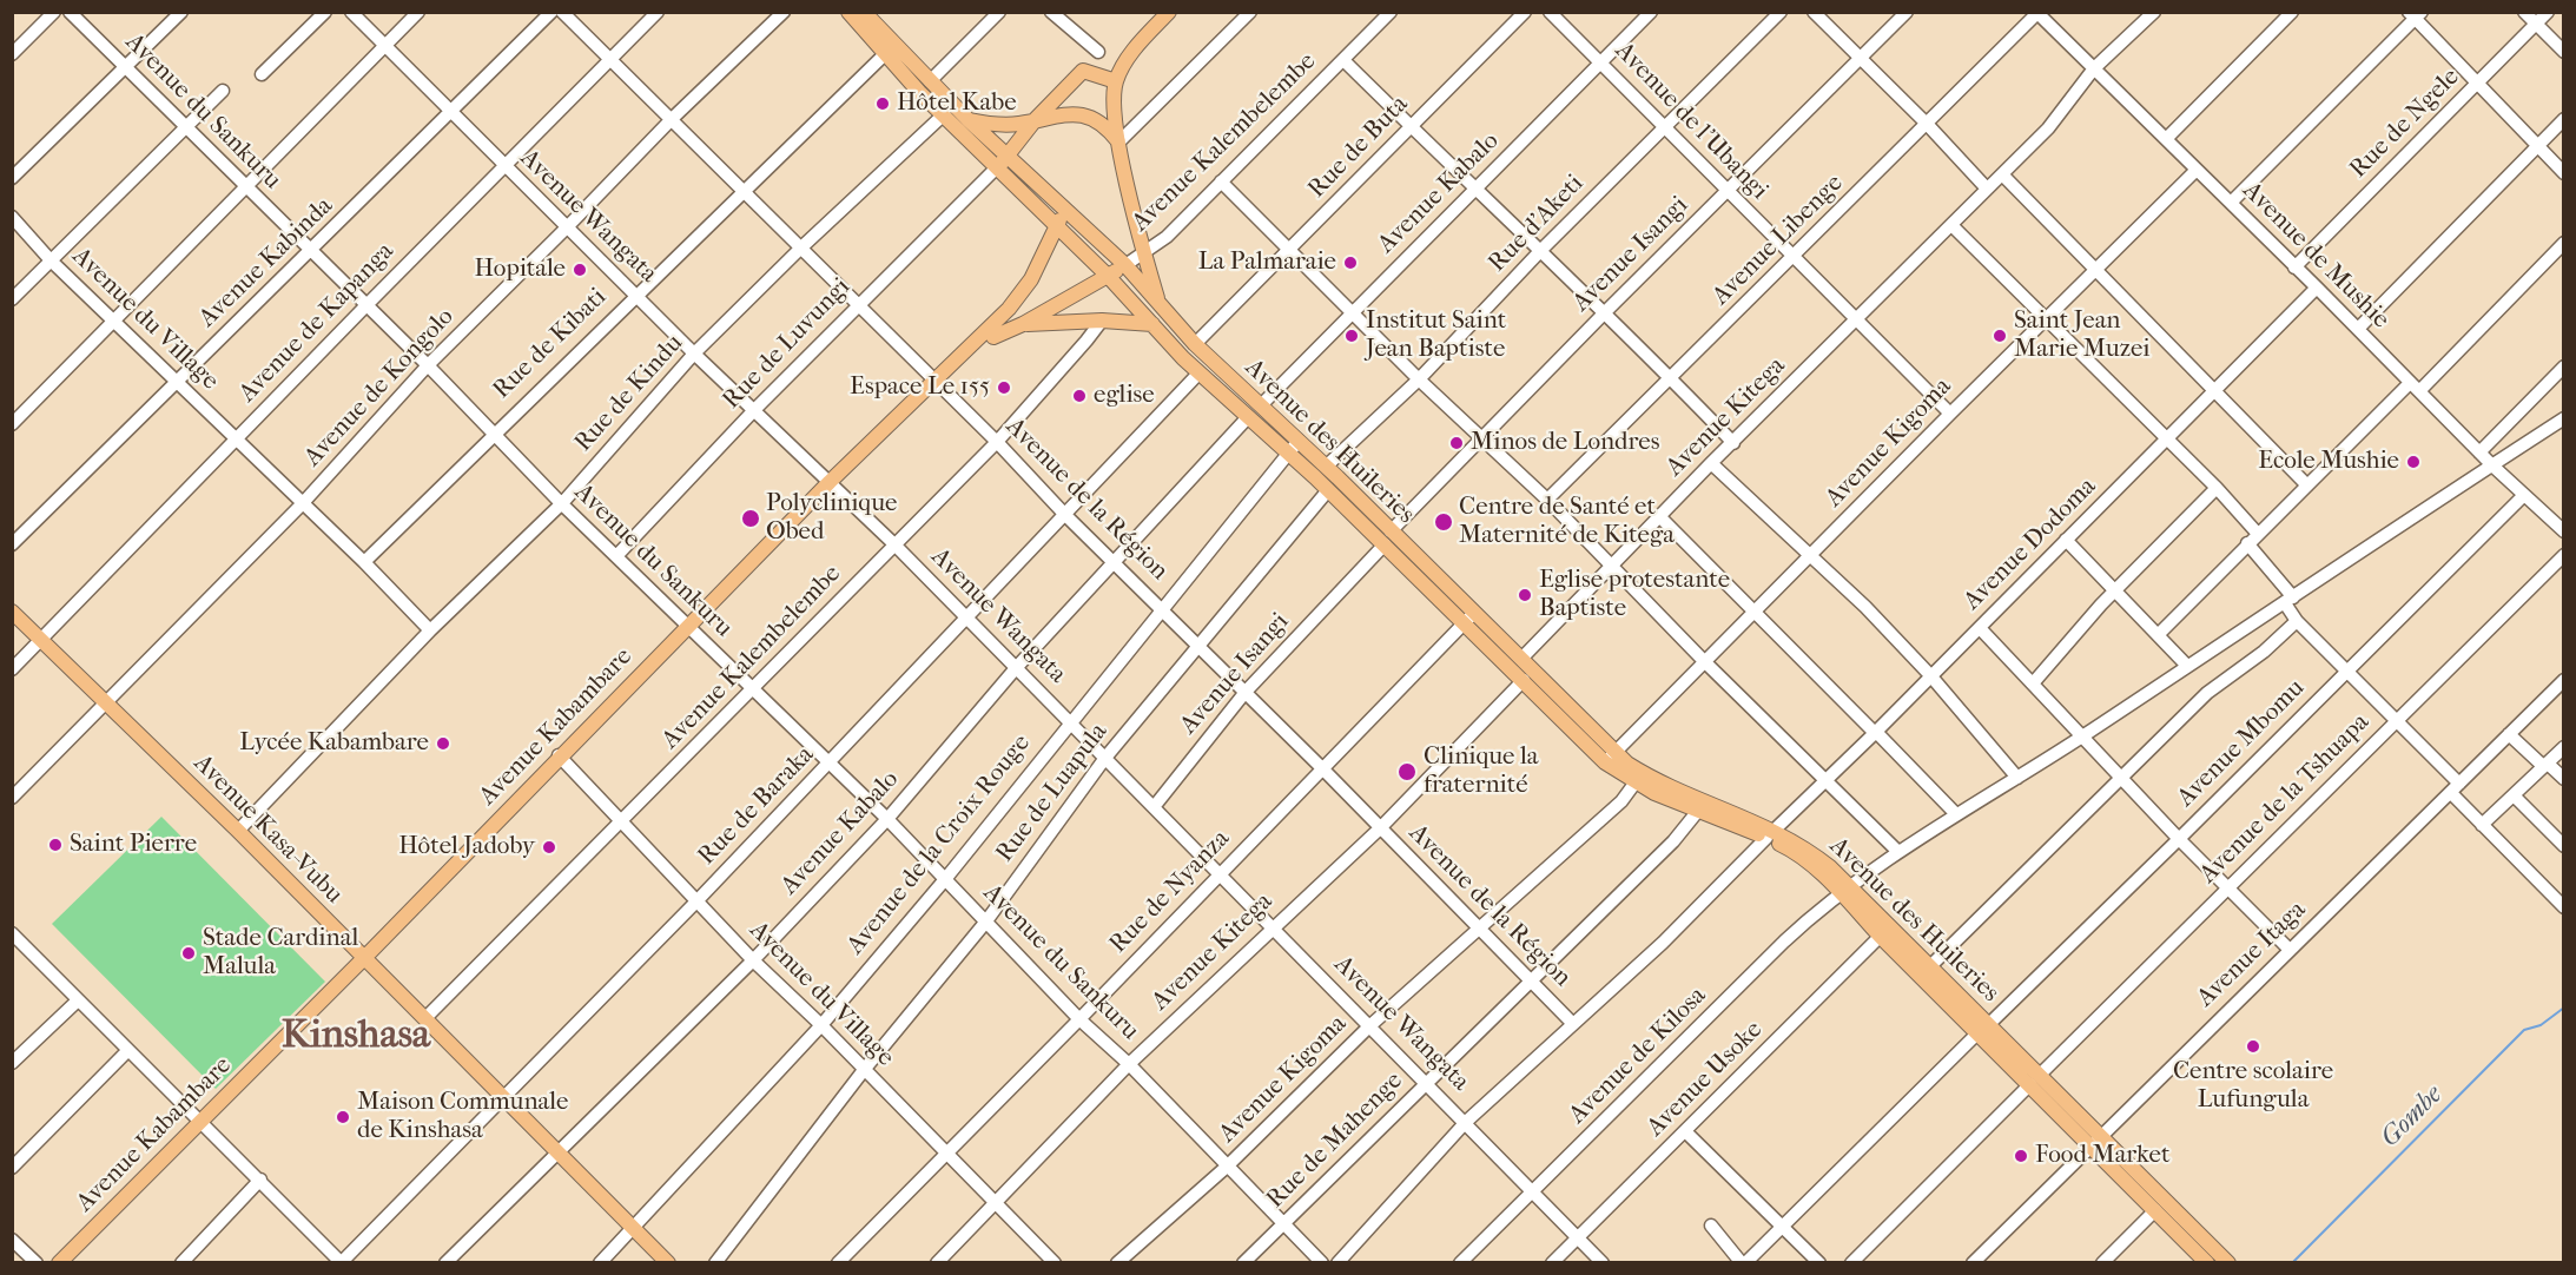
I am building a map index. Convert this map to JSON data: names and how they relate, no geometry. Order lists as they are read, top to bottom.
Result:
{
  "streets": {
    "main road": [
      "Avenue Kalembelembe",
      "Avenue des Huileries",
      "Avenue Kabambare",
      "Avenue Kasa-Vubu"
    ],
    "street": [
      "Avenue du Sankuru",
      "Avenue de l'Ubangi",
      "Rue de Ngele",
      "Rue de Buta",
      "Avenue Kabalo",
      "Avenue Wangata",
      "Rue d'Aketi",
      "Avenue Libenge",
      "Avenue Isangi",
      "Avenue de Mushie",
      "Avenue Kabinda",
      "Avenue du Village",
      "Avenue de Kapanga",
      "Rue de Kibati",
      "Rue de Luvungi",
      "Avenue de Kongolo",
      "Rue de Kindu",
      "Avenue Kitega",
      "Avenue Kigoma",
      "Avenue de la Région",
      "Avenue Dodoma",
      "Avenue Mbomu",
      "Rue de Luapula",
      "Avenue de la Tshuapa",
      "Rue de Baraka",
      "Avenue de la Croix Rouge",
      "Rue de Nyanza",
      "Avenue Itaga",
      "Avenue de Kilosa",
      "Avenue Usoke",
      "Rue de Mahenge"
    ]
  },
  "crossings": [
    ["Avenue du Sankuru", "Avenue Kalembelembe"],
    ["Avenue du Sankuru", "Avenue Kabalo"],
    ["Avenue du Sankuru", "Avenue Kabinda"],
    ["Avenue du Sankuru", "Avenue de Kapanga"],
    ["Avenue du Sankuru", "Rue de Kibati"],
    ["Avenue du Sankuru", "Rue de Luvungi"],
    ["Avenue du Sankuru", "Avenue de Kongolo"],
    ["Avenue du Sankuru", "Rue de Kindu"],
    ["Avenue du Sankuru", "Avenue Kitega"],
    ["Avenue du Sankuru", "Avenue Kigoma"],
    ["Avenue du Sankuru", "Avenue Kabambare"],
    ["Avenue du Sankuru", "Rue de Luapula"],
    ["Avenue du Sankuru", "Rue de Baraka"],
    ["Avenue du Sankuru", "Avenue de la Croix Rouge"],
    ["Avenue du Sankuru", "Rue de Nyanza"],
    ["Avenue du Sankuru", "Rue de Mahenge"],
    ["Avenue de l'Ubangi", "Avenue Kabalo"],
    ["Avenue de l'Ubangi", "Rue d'Aketi"],
    ["Avenue de l'Ubangi", "Avenue Libenge"],
    ["Avenue de l'Ubangi", "Avenue Isangi"],
    ["Avenue de l'Ubangi", "Avenue Kitega"],
    ["Avenue de l'Ubangi", "Avenue Kigoma"],
    ["Rue de Ngele", "Avenue de Mushie"],
    ["Avenue Kalembelembe", "Avenue Wangata"],
    ["Avenue Kalembelembe", "Avenue du Village"],
    ["Avenue Kalembelembe", "Avenue des Huileries"],
    ["Avenue Kalembelembe", "Avenue de la Région"],
    ["Avenue Kalembelembe", "Avenue Kabambare"],
    ["Avenue Kalembelembe", "Avenue Kasa-Vubu"],
    ["Rue de Buta", "Avenue des Huileries"],
    ["Avenue Kabalo", "Avenue Wangata"],
    ["Avenue Kabalo", "Avenue du Village"],
    ["Avenue Kabalo", "Avenue des Huileries"],
    ["Avenue Kabalo", "Avenue de la Région"],
    ["Avenue Kabalo", "Avenue Kasa-Vubu"],
    ["Avenue Wangata", "Avenue Isangi"],
    ["Avenue Wangata", "Avenue Kabinda"],
    ["Avenue Wangata", "Avenue de Kapanga"],
    ["Avenue Wangata", "Rue de Kibati"],
    ["Avenue Wangata", "Rue de Luvungi"],
    ["Avenue Wangata", "Avenue de Kongolo"],
    ["Avenue Wangata", "Rue de Kindu"],
    ["Avenue Wangata", "Avenue Kitega"],
    ["Avenue Wangata", "Avenue Kigoma"],
    ["Avenue Wangata", "Avenue Dodoma"],
    ["Avenue Wangata", "Avenue Kabambare"],
    ["Avenue Wangata", "Rue de Luapula"],
    ["Avenue Wangata", "Rue de Baraka"],
    ["Avenue Wangata", "Avenue de la Croix Rouge"],
    ["Avenue Wangata", "Rue de Nyanza"],
    ["Avenue Wangata", "Avenue de Kilosa"],
    ["Avenue Wangata", "Avenue Usoke"],
    ["Avenue Wangata", "Rue de Mahenge"],
    ["Rue d'Aketi", "Avenue des Huileries"],
    ["Avenue Libenge", "Avenue de Mushie"],
    ["Avenue Isangi", "Avenue des Huileries"],
    ["Avenue Isangi", "Avenue de la Région"],
    ["Avenue de Mushie", "Avenue Kitega"],
    ["Avenue de Mushie", "Avenue Kigoma"],
    ["Avenue de Mushie", "Avenue Dodoma"],
    ["Avenue de Mushie", "Avenue Mbomu"],
    ["Avenue de Mushie", "Avenue de Kilosa"],
    ["Avenue Kabinda", "Avenue du Village"],
    ["Avenue du Village", "Avenue de Kapanga"],
    ["Avenue du Village", "Rue de Kibati"],
    ["Avenue du Village", "Avenue de Kongolo"],
    ["Avenue du Village", "Rue de Kindu"],
    ["Avenue du Village", "Avenue Kitega"],
    ["Avenue du Village", "Avenue Kabambare"],
    ["Avenue du Village", "Rue de Luapula"],
    ["Avenue du Village", "Rue de Baraka"],
    ["Avenue du Village", "Avenue de la Croix Rouge"],
    ["Avenue du Village", "Rue de Nyanza"],
    ["Avenue de Kapanga", "Avenue de la Région"],
    ["Avenue de Kapanga", "Avenue Kasa-Vubu"],
    ["Rue de Kibati", "Avenue des Huileries"],
    ["Rue de Kibati", "Avenue de la Région"],
    ["Rue de Luvungi", "Avenue des Huileries"],
    ["Rue de Luvungi", "Avenue de la Région"],
    ["Avenue de Kongolo", "Avenue de la Région"],
    ["Avenue de Kongolo", "Avenue Kasa-Vubu"],
    ["Rue de Kindu", "Avenue des Huileries"],
    ["Rue de Kindu", "Avenue de la Région"],
    ["Rue de Kindu", "Avenue Kasa-Vubu"],
    ["Avenue Kitega", "Avenue des Huileries"],
    ["Avenue Kitega", "Avenue de la Région"],
    ["Avenue des Huileries", "Avenue Kigoma"],
    ["Avenue des Huileries", "Avenue Dodoma"],
    ["Avenue des Huileries", "Avenue Kabambare"],
    ["Avenue des Huileries", "Avenue Mbomu"],
    ["Avenue des Huileries", "Rue de Luapula"],
    ["Avenue des Huileries", "Avenue de la Tshuapa"],
    ["Avenue des Huileries", "Rue de Baraka"],
    ["Avenue des Huileries", "Avenue de la Croix Rouge"],
    ["Avenue des Huileries", "Rue de Nyanza"],
    ["Avenue des Huileries", "Avenue Itaga"],
    ["Avenue des Huileries", "Avenue de Kilosa"],
    ["Avenue des Huileries", "Avenue Usoke"],
    ["Avenue des Huileries", "Rue de Mahenge"],
    ["Avenue Kigoma", "Avenue de la Région"],
    ["Avenue de la Région", "Avenue Dodoma"],
    ["Avenue de la Région", "Avenue Kabambare"],
    ["Avenue de la Région", "Rue de Luapula"],
    ["Avenue de la Région", "Rue de Baraka"],
    ["Avenue de la Région", "Avenue de la Croix Rouge"],
    ["Avenue de la Région", "Rue de Nyanza"],
    ["Avenue de la Région", "Rue de Mahenge"],
    ["Avenue Kabambare", "Avenue Kasa-Vubu"],
    ["Rue de Baraka", "Avenue Kasa-Vubu"],
    ["Avenue Kasa-Vubu", "Avenue de la Croix Rouge"]
  ],
  "districts": ["Kinshasa"],
  "water": ["Gombe"],
  "places": [
    "Hôtel Kabe",
    "La Palmaraie",
    "Hopitale",
    "Institut Saint Jean Baptiste",
    "Saint Jean Marie Muzei",
    "Espace Le 155",
    "eglise",
    "Minos de Londres",
    "Ecole Mushie",
    "Polyclinique Obed",
    "Centre de Santé et Maternité de Kitega",
    "Eglise protestante Baptiste",
    "Lycée Kabambare",
    "Clinique la fraternité",
    "Saint Pierre",
    "Hôtel Jadoby",
    "Stade Cardinal Malula",
    "Centre scolaire Lufungula",
    "Maison Communale de Kinshasa",
    "Food Market"
  ]
}
